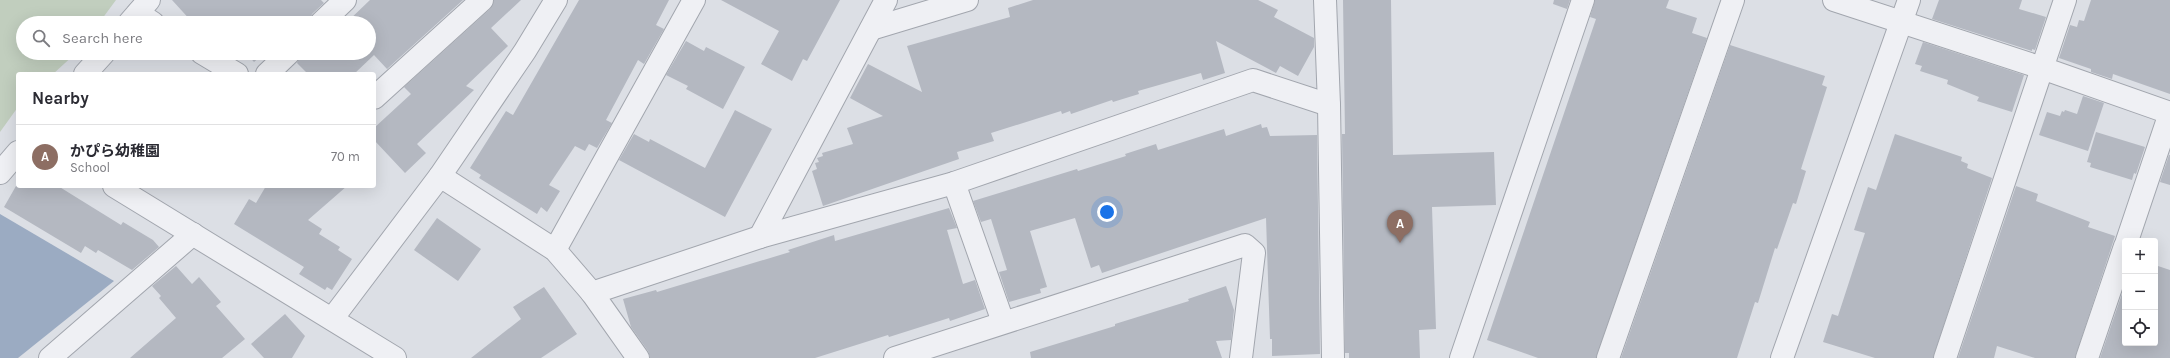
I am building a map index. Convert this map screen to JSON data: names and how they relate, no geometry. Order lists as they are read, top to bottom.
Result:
{
  "page": {
    "search": "Search here",
    "heading": "Nearby",
    "list": [
      {
        "mark": "A",
        "name": "かぴら幼稚園",
        "note": "School",
        "value": "70 m"
      }
    ],
    "pins": "A",
    "map_buttons": ["+", "−"]
  }
}
